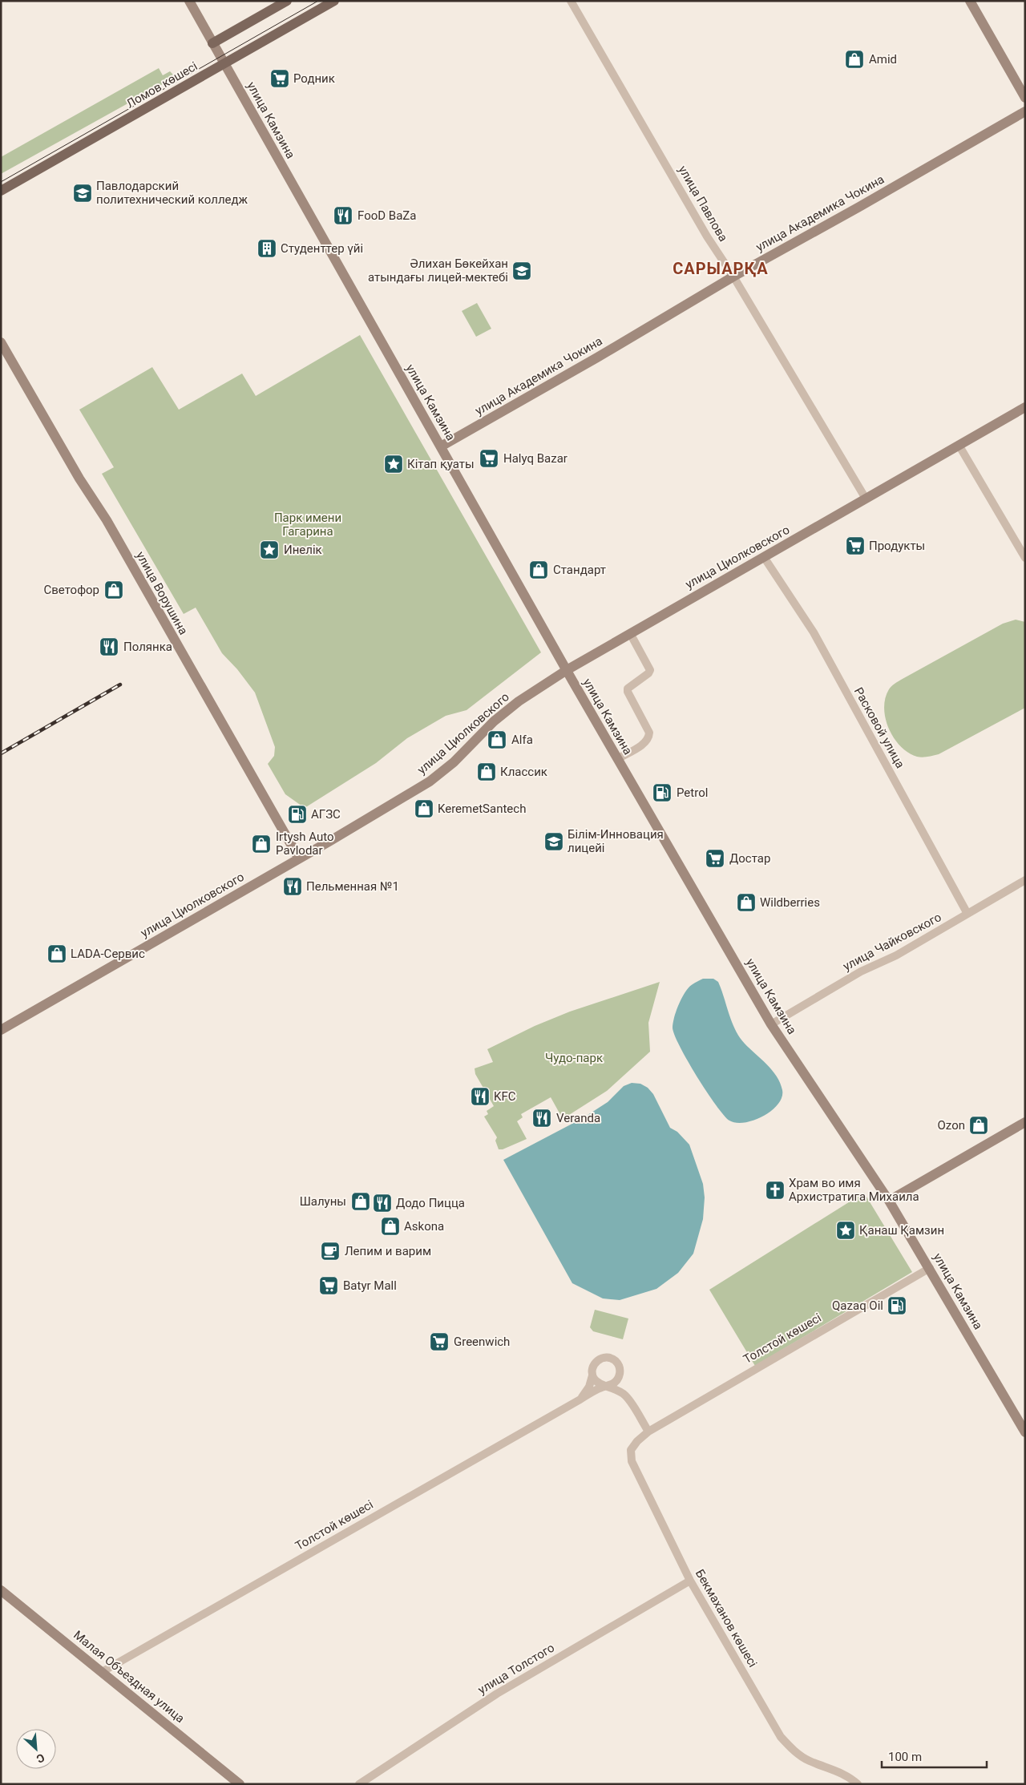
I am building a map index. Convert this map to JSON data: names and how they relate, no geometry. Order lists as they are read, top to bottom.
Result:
{
  "streets": {
    "main road": [
      "Ломов көшесі",
      "улица Камзина",
      "улица Академика Чокина",
      "улица Циолковского",
      "улица Ворушина",
      "Малая Объездная улица"
    ],
    "street": [
      "улица Павлова",
      "Расковой улица",
      "улица Чайковского",
      "Толстой көшесі",
      "Бекмаханов көшесі",
      "улица Толстого"
    ]
  },
  "crossings": [
    ["Ломов көшесі", "улица Камзина"],
    ["улица Камзина", "улица Академика Чокина"],
    ["улица Камзина", "улица Циолковского"],
    ["улица Камзина", "улица Чайковского"],
    ["улица Камзина", "Толстой көшесі"],
    ["улица Павлова", "улица Академика Чокина"],
    ["улица Павлова", "улица Циолковского"],
    ["улица Циолковского", "улица Ворушина"],
    ["улица Циолковского", "Расковой улица"],
    ["Расковой улица", "улица Чайковского"],
    ["Толстой көшесі", "Бекмаханов көшесі"],
    ["Толстой көшесі", "Малая Объездная улица"],
    ["Бекмаханов көшесі", "улица Толстого"]
  ],
  "districts": ["САРЫАРҚА"],
  "parks": ["Парк имени Гагарина", "Чудо-парк"],
  "places": {
    "shop": [
      "Amid",
      "Стандарт",
      "Светофор",
      "Alfa",
      "Классик",
      "KeremetSantech",
      "Irtysh Auto Pavlodar",
      "Wildberries",
      "LADA-Сервис",
      "Ozon",
      "Шалуны",
      "Askona"
    ],
    "supermarket": [
      "Родник",
      "Halyq Bazar",
      "Продукты",
      "Достар",
      "Batyr Mall",
      "Greenwich"
    ],
    "school or university": ["Павлодарский политехнический колледж", "Әлихан Бөкейхан атындағы лицей-мектебі", "Білім-Инновация лицейі"],
    "restaurant": [
      "FooD BaZa",
      "Полянка",
      "Пельменная №1",
      "KFC",
      "Veranda",
      "Додо Пицца"
    ],
    "building": ["Студенттер үйі"],
    "place": ["Кітап қуаты", "Инелік", "Қанаш Қамзин"],
    "fuel station": ["Petrol", "АГЗС", "Qazaq Oil"],
    "church": ["Храм во имя Архистратига Михаила"],
    "cafe": ["Лепим и варим"]
  },
  "scale_bar": "100 m",
  "north": "bottom right"
}
